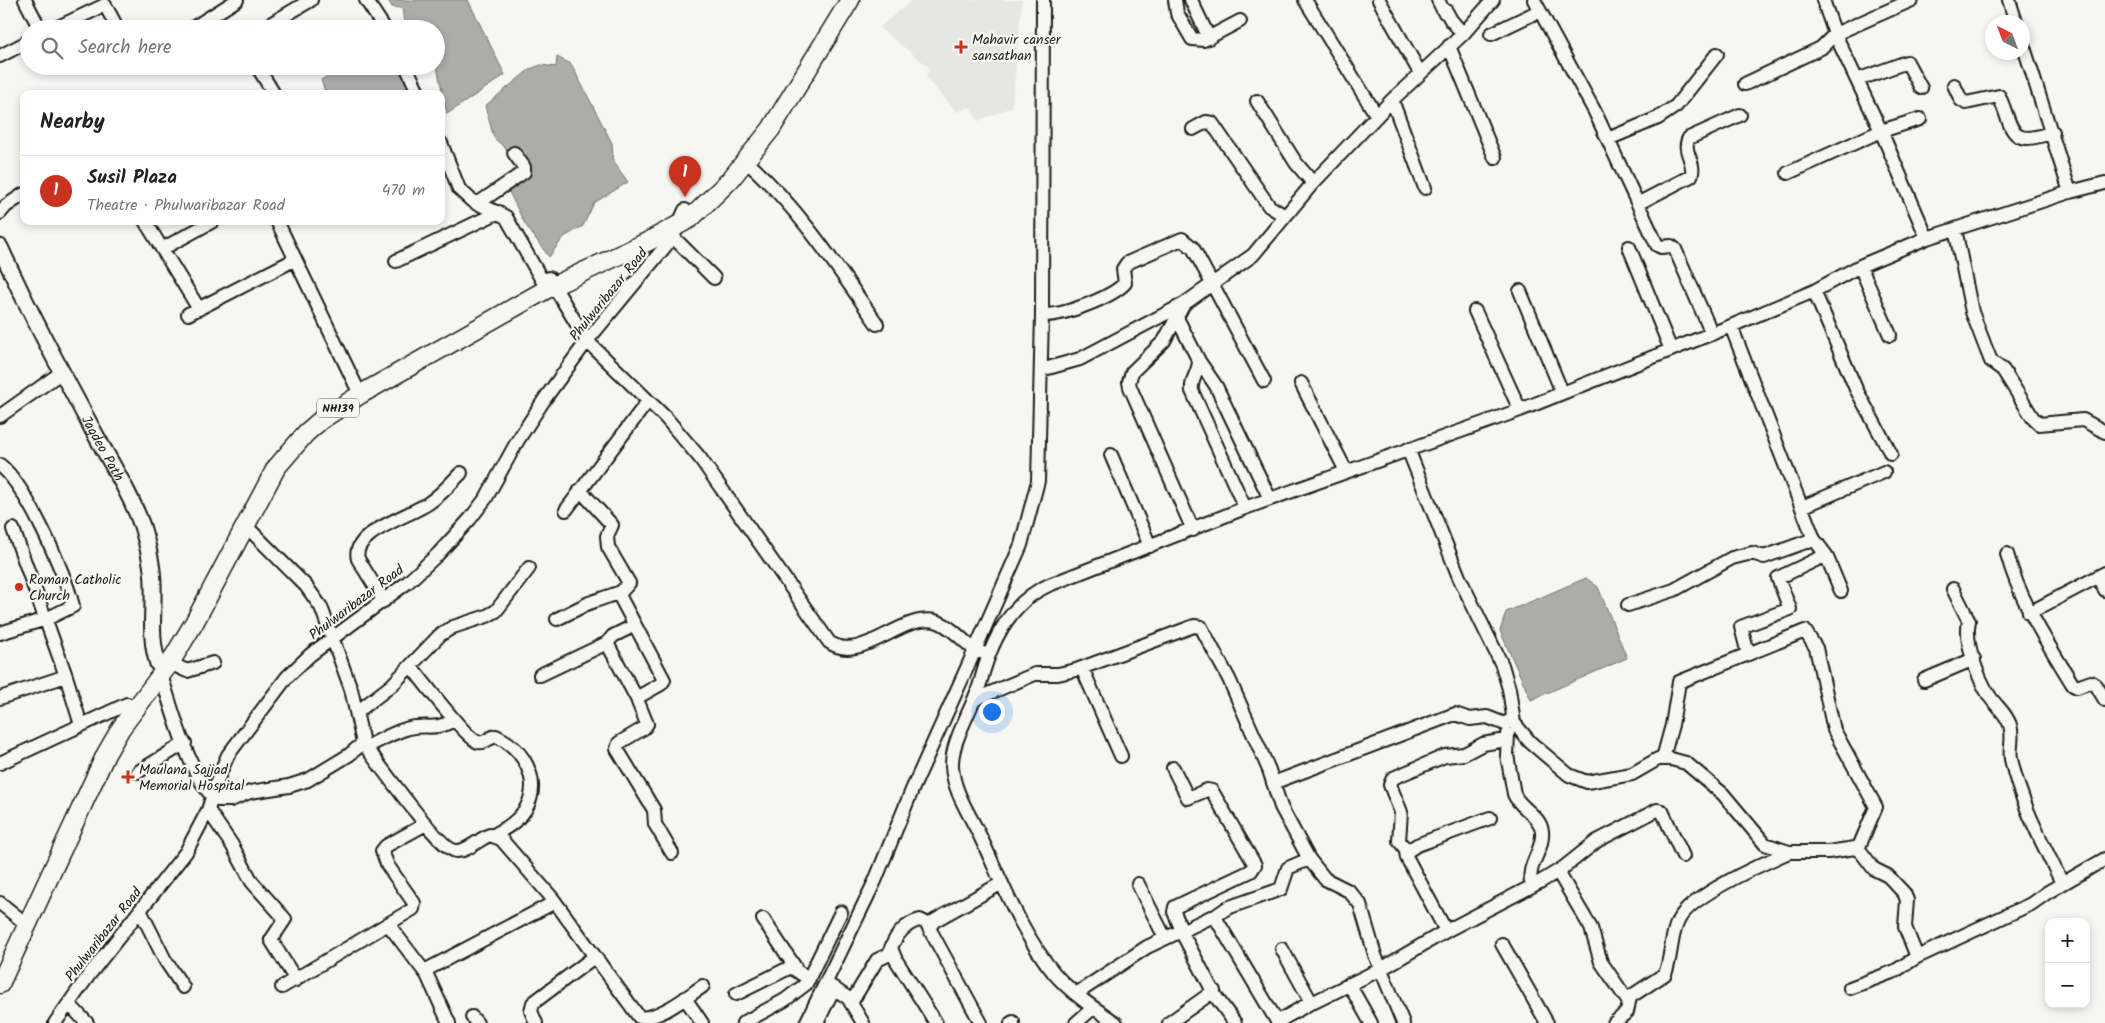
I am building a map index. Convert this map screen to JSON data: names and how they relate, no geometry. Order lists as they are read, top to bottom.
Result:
{
  "streets": {
    "highway": ["NH139"],
    "main road": ["Jagdeo Path"],
    "street": ["Phulwaribazar Road"]
  },
  "crossings": [
    ["Phulwaribazar Road", "NH139"],
    ["NH139", "Jagdeo Path"]
  ],
  "places": {
    "health": ["Mahavir canser sansathan", "Maulana Sajjad Memorial Hospital"],
    "other": ["Roman Catholic Church"]
  },
  "north": "top left",
  "page": {
    "search": "Search here",
    "heading": "Nearby",
    "list": [
      {
        "mark": "1",
        "name": "Susil Plaza",
        "note": "Theatre · Phulwaribazar Road",
        "value": "470 m"
      }
    ],
    "pins": "1",
    "map_buttons": ["+", "−"]
  }
}
